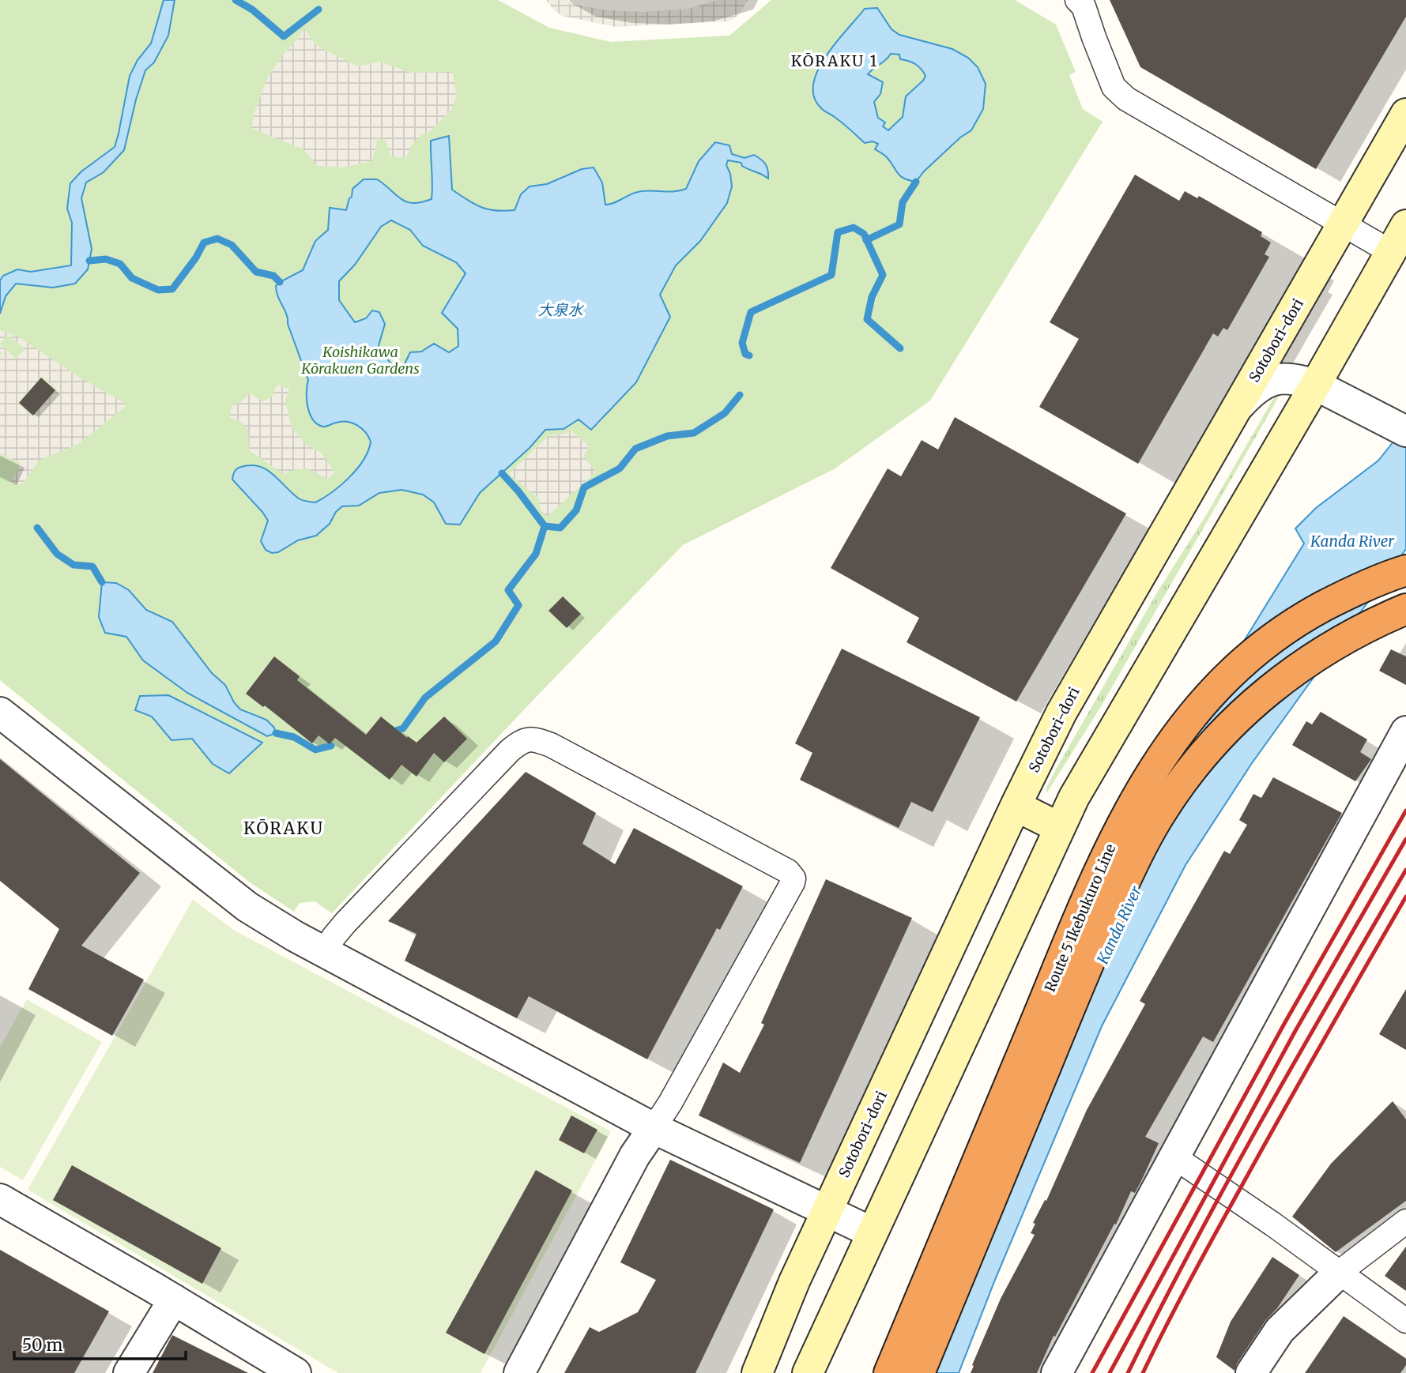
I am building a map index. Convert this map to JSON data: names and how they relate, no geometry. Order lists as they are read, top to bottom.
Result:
{
  "streets": {
    "highway": ["Route 5 Ikebukuro Line"],
    "main road": ["Sotobori-dori"]
  },
  "districts": ["KŌRAKU 1", "KŌRAKU"],
  "water": ["大泉水", "Kanda River"],
  "parks": ["Koishikawa Kōrakuen Gardens"],
  "scale_bar": "50 m"
}
